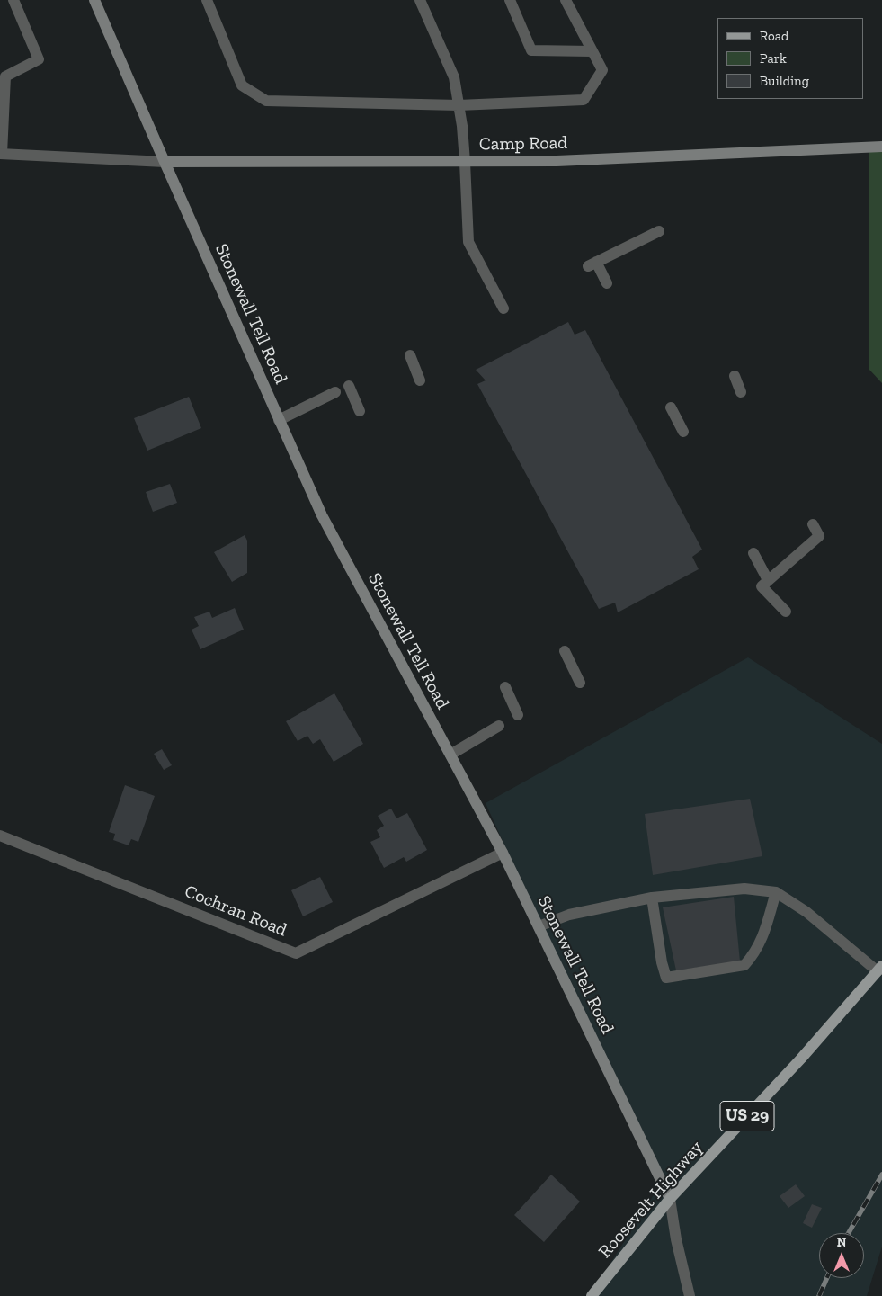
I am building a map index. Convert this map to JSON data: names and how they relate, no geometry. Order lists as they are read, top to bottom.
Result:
{
  "streets": {
    "main road": ["US 29", "Roosevelt Highway"],
    "street": ["Camp Road", "Stonewall Tell Road", "Cochran Road"]
  },
  "crossings": [
    ["Camp Road", "Stonewall Tell Road"],
    ["Stonewall Tell Road", "Cochran Road"],
    ["Stonewall Tell Road", "Roosevelt Highway"]
  ],
  "legend": ["Road", "Park", "Building"],
  "north": "top"
}
